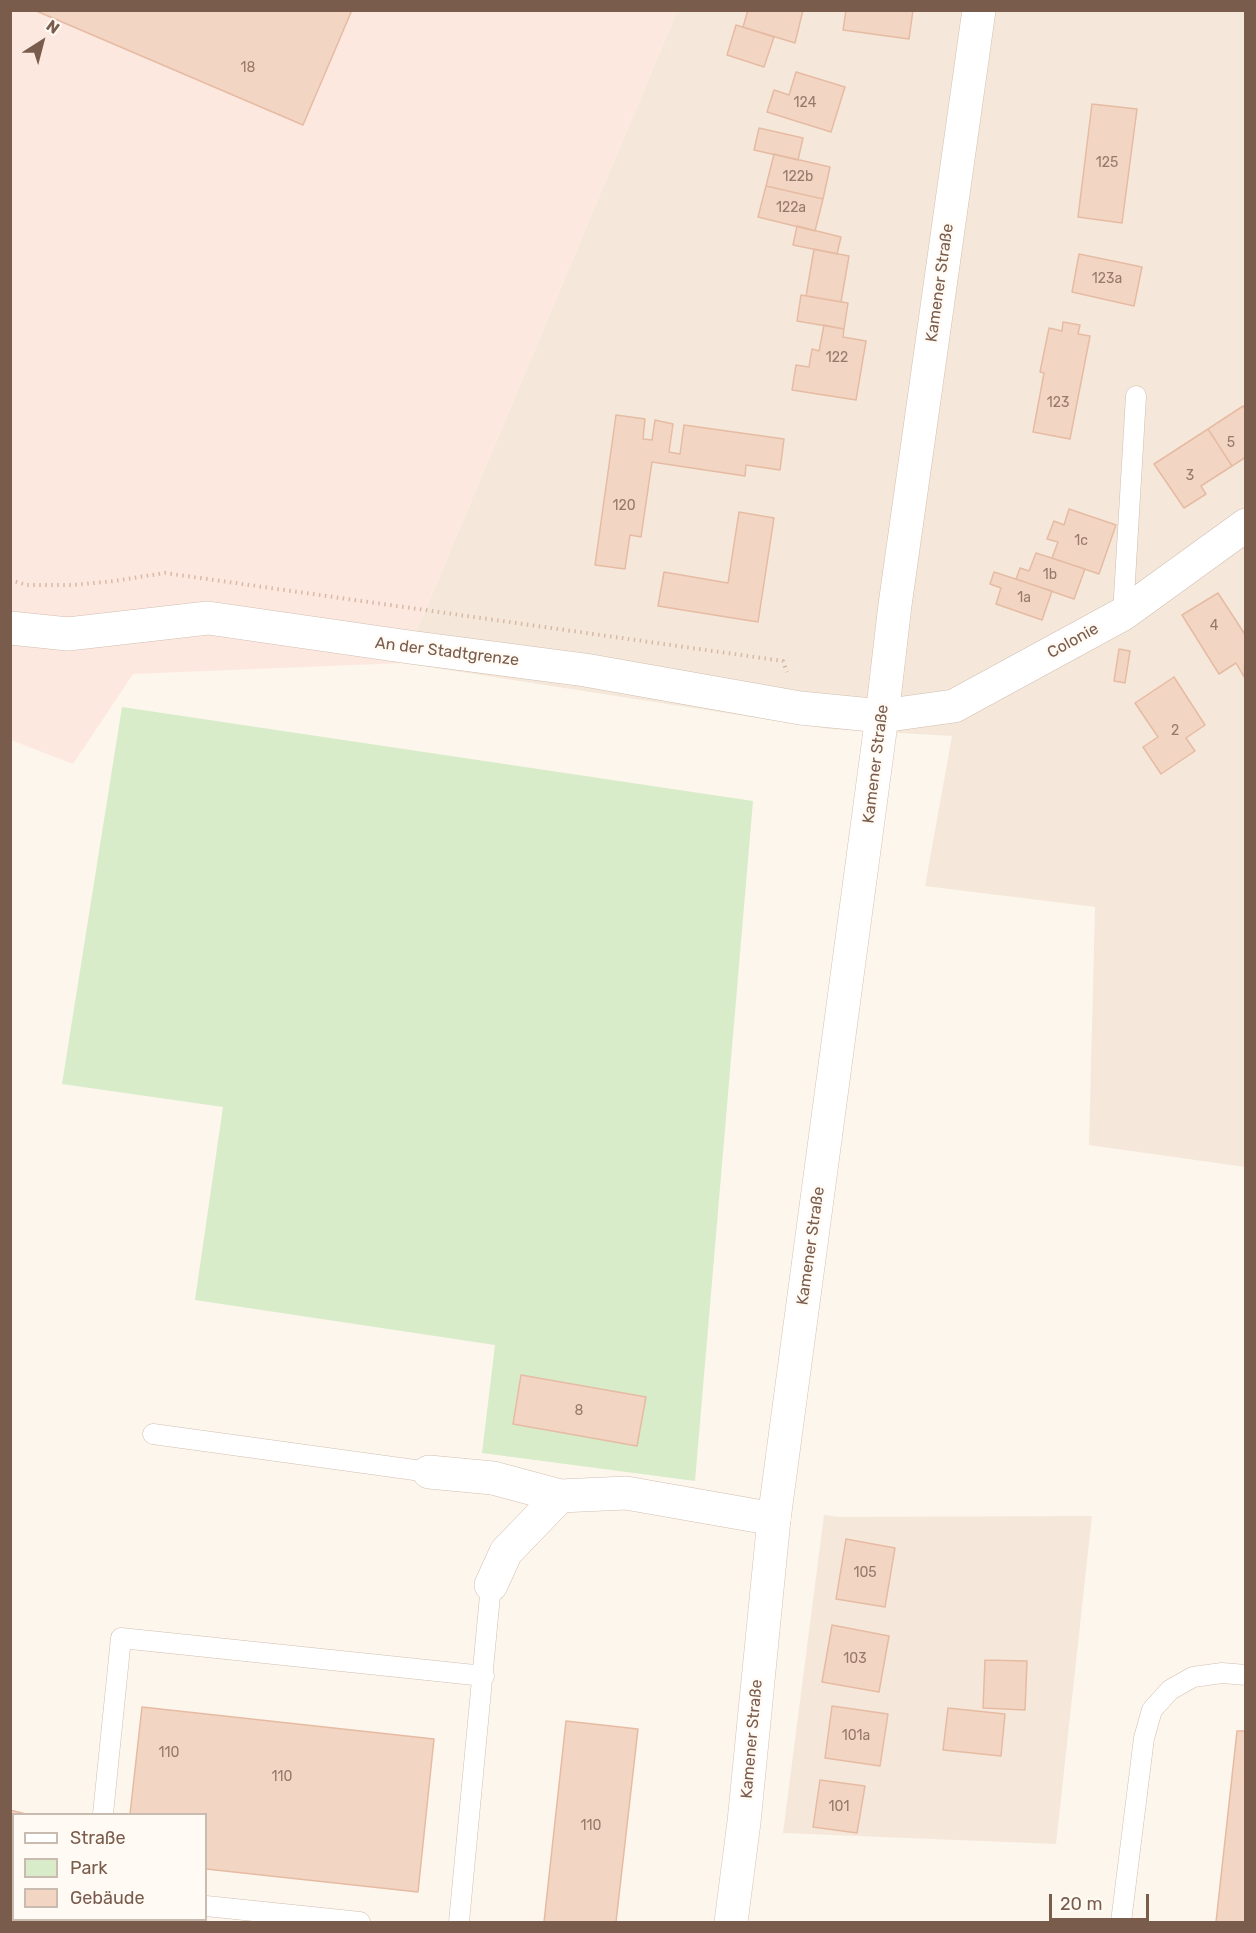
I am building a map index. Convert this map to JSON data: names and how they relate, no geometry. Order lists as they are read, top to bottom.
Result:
{
  "streets": {
    "main road": ["Kamener Straße", "Colonie", "An der Stadtgrenze"]
  },
  "crossings": [
    ["Kamener Straße", "Colonie"],
    ["Kamener Straße", "An der Stadtgrenze"],
    ["Colonie", "An der Stadtgrenze"]
  ],
  "house_numbers": [
    "18",
    "124",
    "125",
    "122b",
    "122a",
    "123a",
    "122",
    "123",
    "5",
    "3",
    "120",
    "1c",
    "1b",
    "1a",
    "4",
    "2",
    "8",
    "105",
    "103",
    "101a",
    "110",
    "110",
    "101",
    "110"
  ],
  "legend": ["Straße", "Park", "Gebäude"],
  "scale_bar": "20 m",
  "north": "top right"
}
